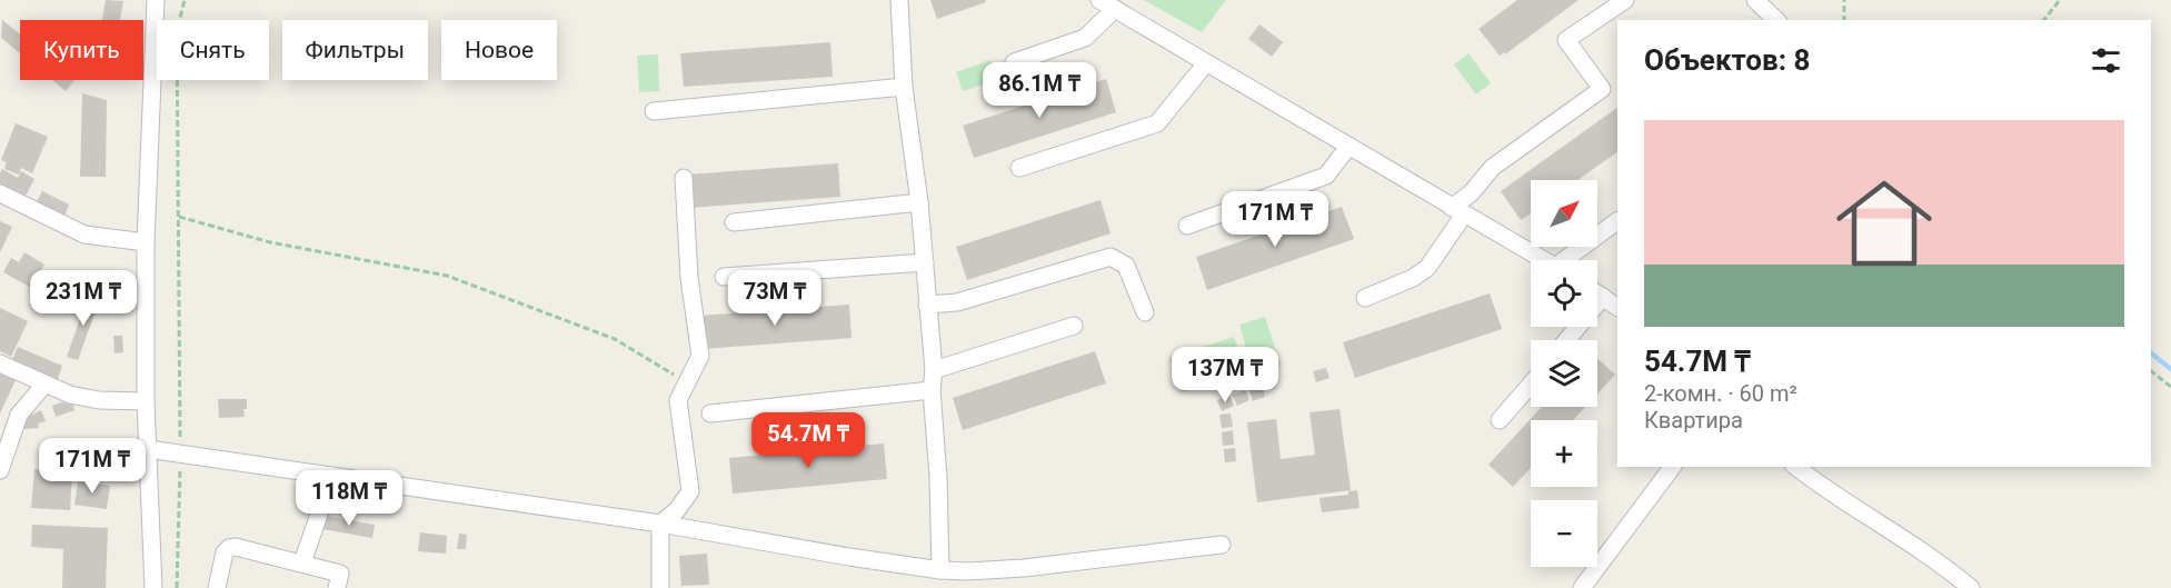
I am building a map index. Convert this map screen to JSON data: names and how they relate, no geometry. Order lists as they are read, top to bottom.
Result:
{
  "north": "top right",
  "page": {
    "chip": [
      "Купить",
      "Снять",
      "Фильтры",
      "Новое"
    ],
    "heading": "Объектов: 8",
    "price": [
      "86.1M ₸",
      "171M ₸",
      "231M ₸",
      "73M ₸",
      "137M ₸",
      "54.7M ₸",
      "171M ₸",
      "118M ₸"
    ],
    "list": [
      {
        "name": "54.7M ₸",
        "note": "2-комн. · 60 m² · Квартира"
      }
    ],
    "map_buttons": ["+", "−"]
  }
}
